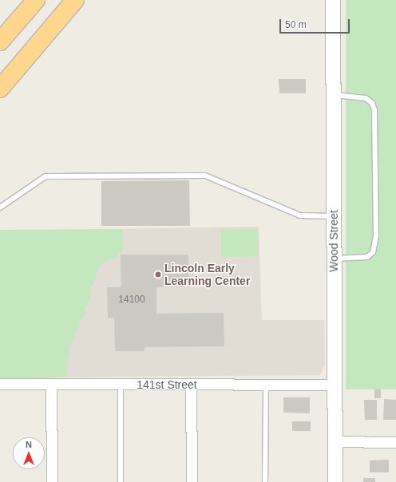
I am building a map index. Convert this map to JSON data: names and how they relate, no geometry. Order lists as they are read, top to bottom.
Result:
{
  "streets": {
    "main road": ["Wood Street"],
    "street": ["141st Street"]
  },
  "crossings": [
    ["Wood Street", "141st Street"]
  ],
  "places": ["Lincoln Early Learning Center"],
  "house_numbers": ["14100"],
  "scale_bar": "50 m",
  "north": "top"
}
